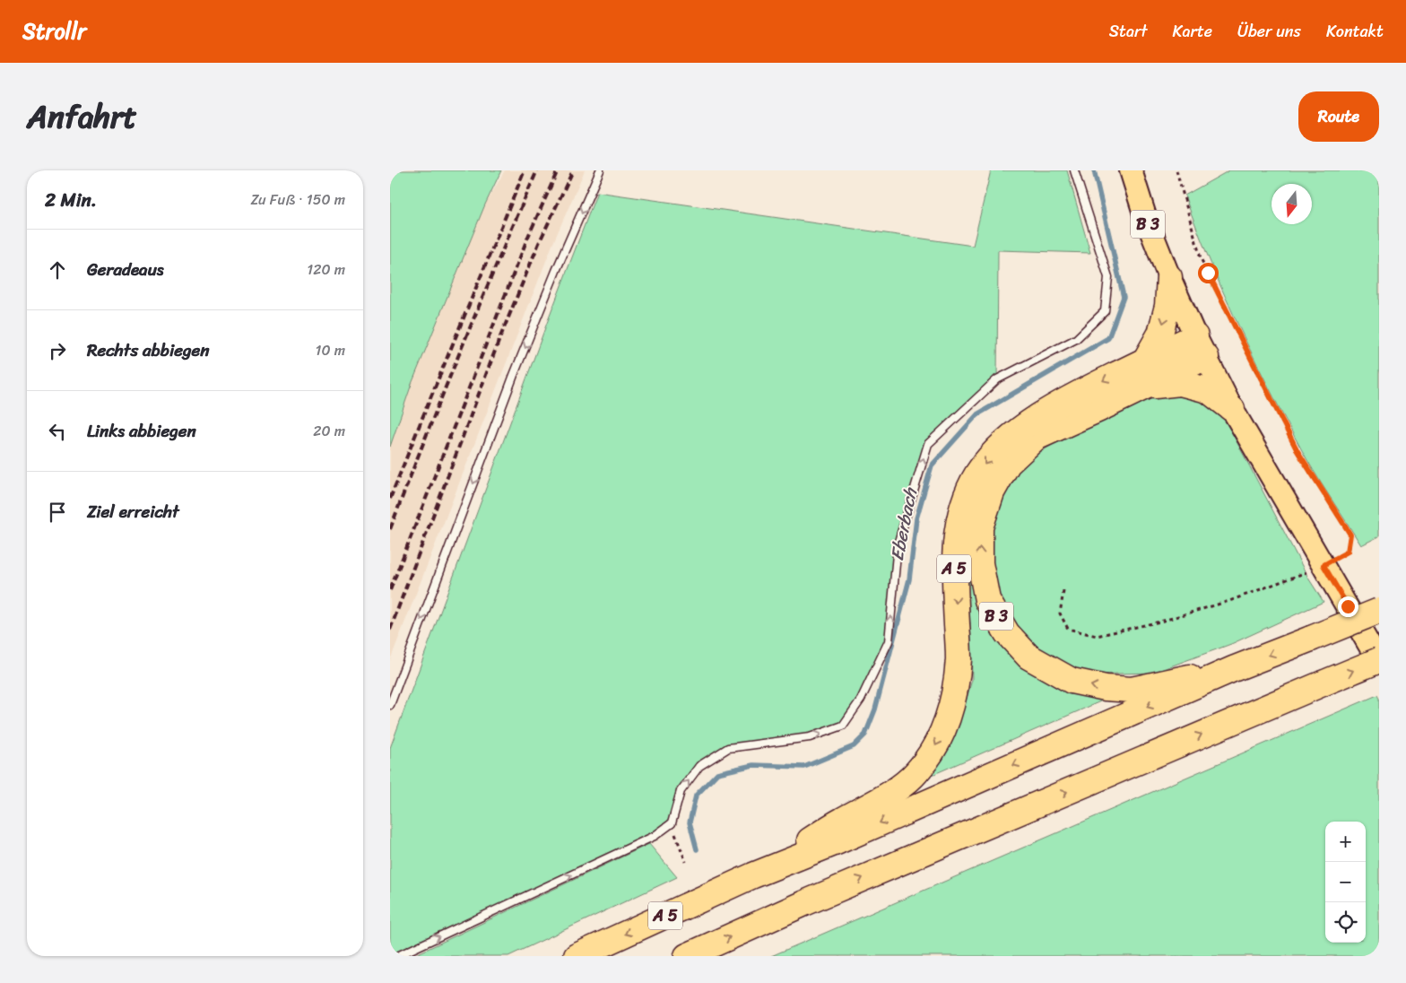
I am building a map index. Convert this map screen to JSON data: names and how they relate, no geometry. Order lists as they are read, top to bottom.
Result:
{
  "streets": {
    "highway": ["B 3", "A 5"]
  },
  "crossings": [
    ["B 3", "A 5"]
  ],
  "water": ["Eberbach"],
  "north": "bottom",
  "page": {
    "header": "Strollr",
    "nav": [
      "Start",
      "Karte",
      "Über uns",
      "Kontakt"
    ],
    "title": "Anfahrt",
    "buttons": "Route",
    "heading": ["2 Min.", "Zu Fuß · 150 m"],
    "list": [
      ["Geradeaus", "120 m"],
      ["Rechts abbiegen", "10 m"],
      ["Links abbiegen", "20 m"],
      "Ziel erreicht"
    ],
    "map_buttons": ["+", "−"]
  }
}
